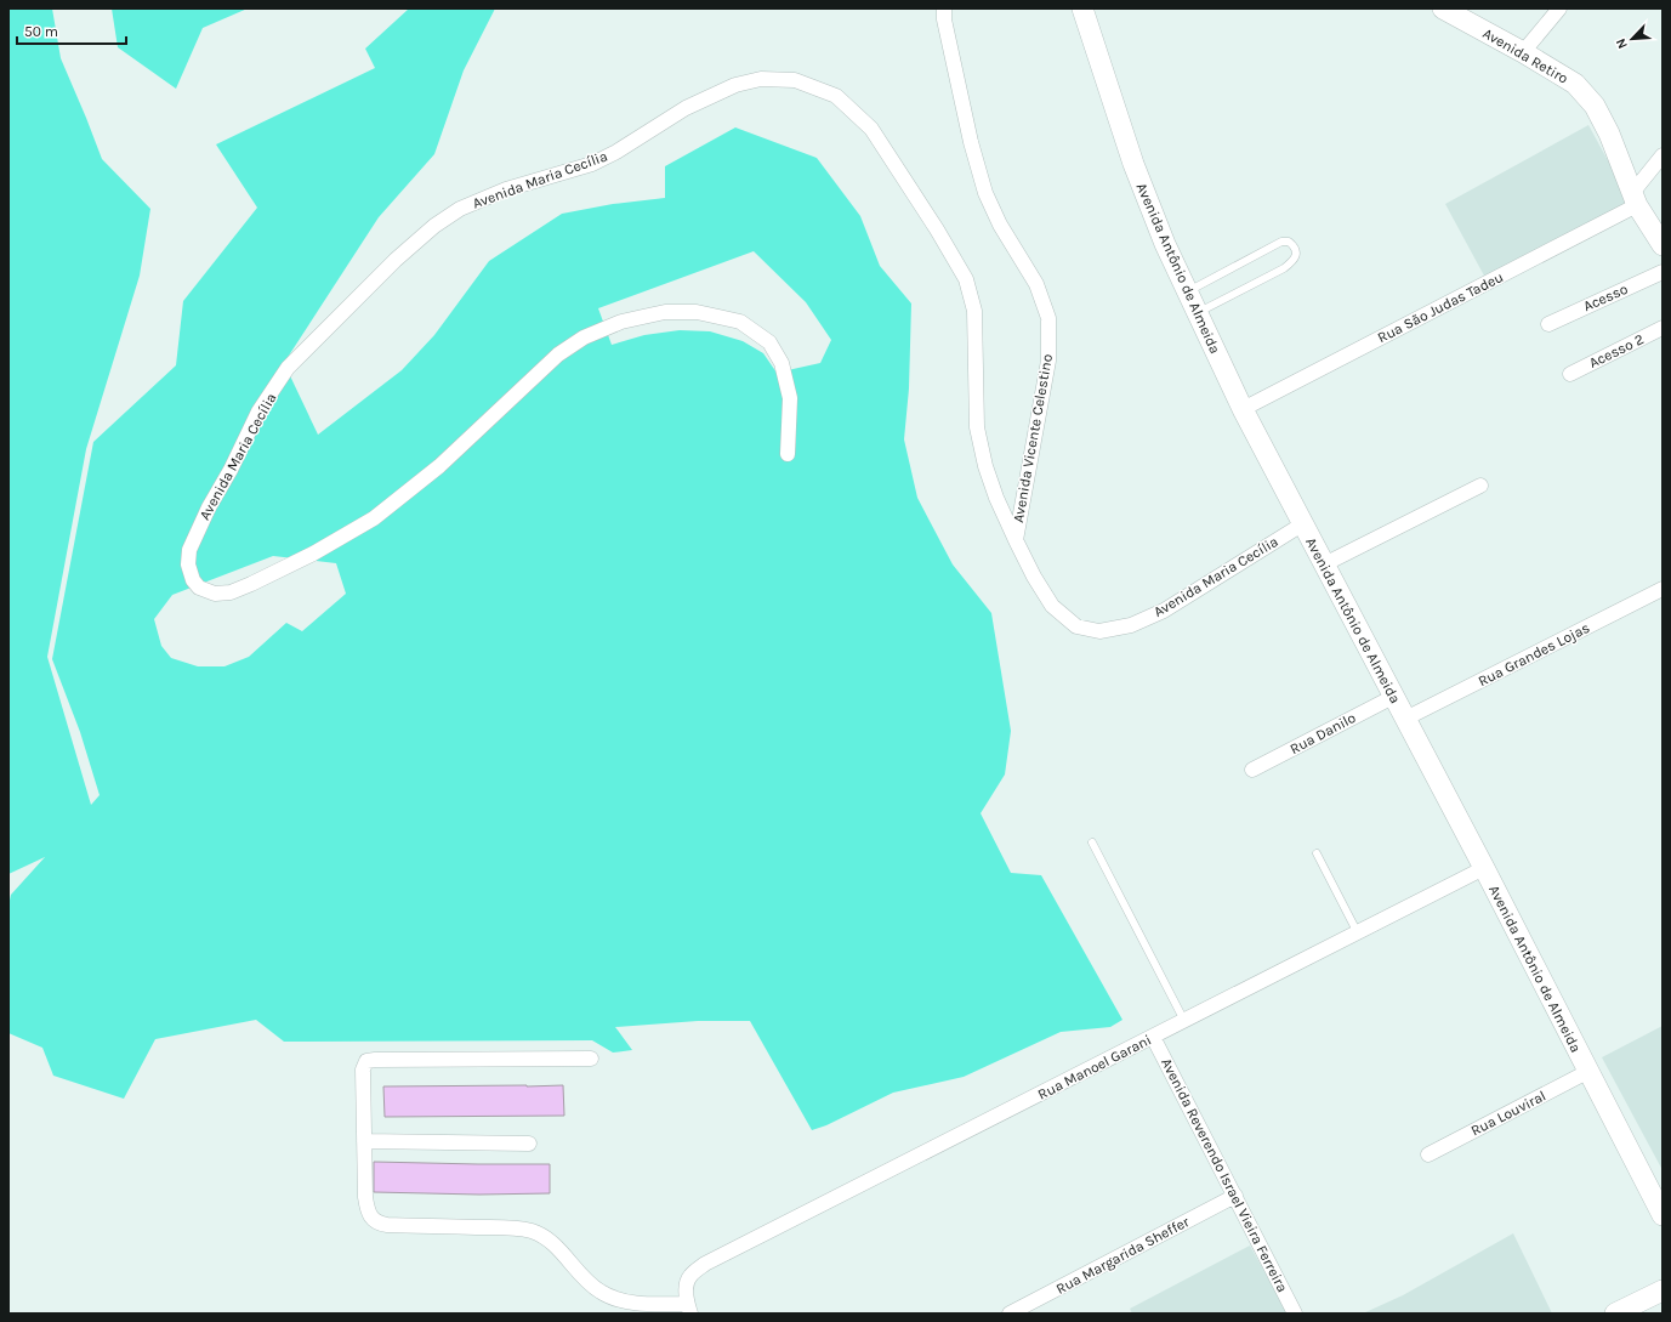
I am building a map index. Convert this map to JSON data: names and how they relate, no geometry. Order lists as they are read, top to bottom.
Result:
{
  "streets": {
    "street": [
      "Avenida Retiro",
      "Avenida Maria Cecília",
      "Avenida Antônio de Almeida",
      "Acesso",
      "Rua São Judas Tadeu",
      "Acesso 2",
      "Avenida Vicente Celestino",
      "Rua Grandes Lojas",
      "Rua Danilo",
      "Rua Manoel Garani",
      "Rua Louviral",
      "Avenida Reverendo Israel Vieira Ferreira",
      "Rua Margarida Sheffer"
    ]
  },
  "crossings": [
    ["Avenida Retiro", "Rua São Judas Tadeu"],
    ["Avenida Maria Cecília", "Avenida Antônio de Almeida"],
    ["Avenida Maria Cecília", "Avenida Vicente Celestino"],
    ["Avenida Antônio de Almeida", "Rua São Judas Tadeu"],
    ["Avenida Antônio de Almeida", "Rua Grandes Lojas"],
    ["Avenida Antônio de Almeida", "Rua Danilo"],
    ["Avenida Antônio de Almeida", "Rua Manoel Garani"],
    ["Avenida Antônio de Almeida", "Rua Louviral"],
    ["Rua Manoel Garani", "Avenida Reverendo Israel Vieira Ferreira"],
    ["Avenida Reverendo Israel Vieira Ferreira", "Rua Margarida Sheffer"]
  ],
  "scale_bar": "50 m",
  "north": "bottom left"
}
